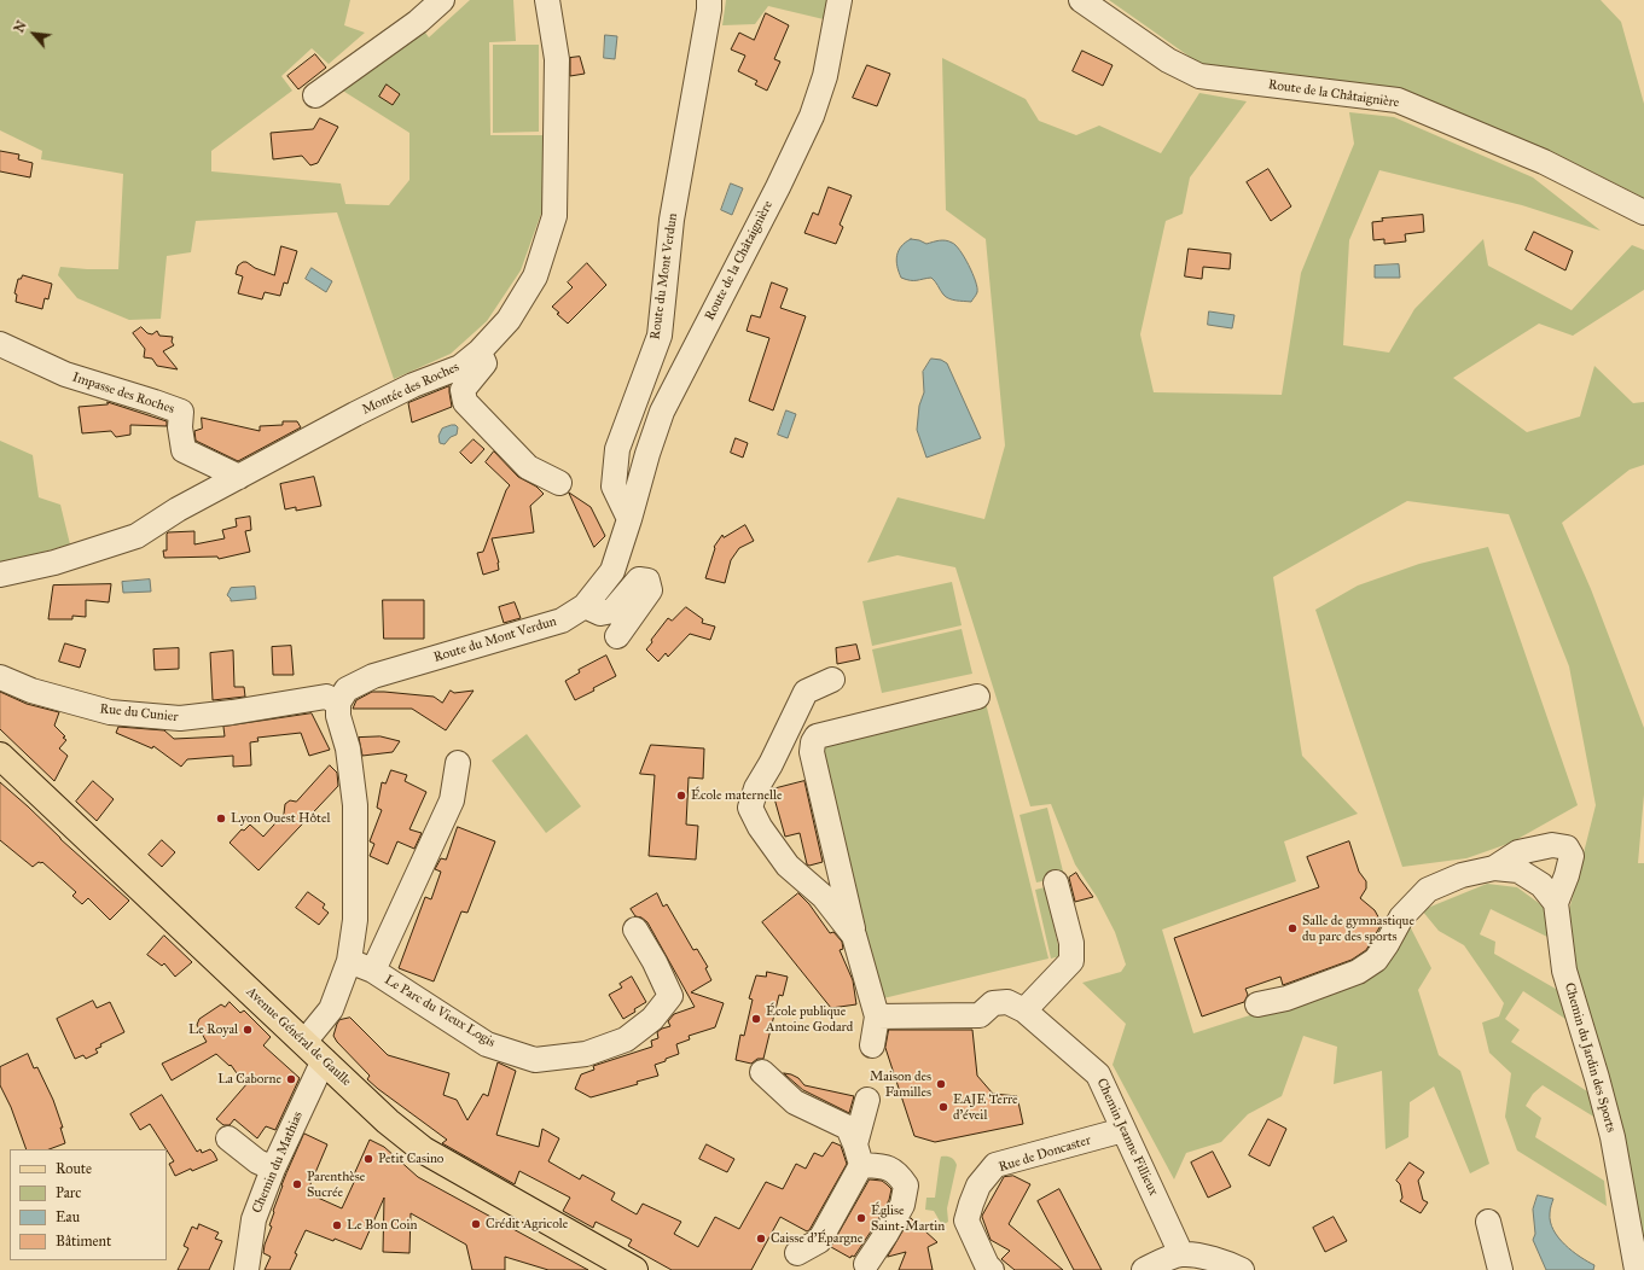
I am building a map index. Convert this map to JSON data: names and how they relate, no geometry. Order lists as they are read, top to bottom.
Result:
{
  "streets": {
    "main road": ["Avenue Général de Gaulle"],
    "street": [
      "Route de la Châtaignière",
      "Route du Mont Verdun",
      "Montée des Roches",
      "Impasse des Roches",
      "Rue du Cunier",
      "Le Parc du Vieux Logis",
      "Chemin du Jardin des Sports",
      "Chemin Jeanne Fillieux",
      "Rue de Doncaster",
      "Chemin du Mathias"
    ]
  },
  "crossings": [
    ["Route de la Châtaignière", "Route du Mont Verdun"],
    ["Route du Mont Verdun", "Rue du Cunier"],
    ["Montée des Roches", "Impasse des Roches"],
    ["Avenue Général de Gaulle", "Chemin du Mathias"],
    ["Chemin Jeanne Fillieux", "Rue de Doncaster"]
  ],
  "places": [
    "École maternelle",
    "Lyon Ouest Hôtel",
    "Salle de gymnastique du parc des sports",
    "École publique Antoine Godard",
    "Le Royal",
    "La Caborne",
    "Maison des Familles",
    "EAJE Terre d'éveil",
    "Petit Casino",
    "Parenthèse Sucrée",
    "Église Saint-Martin",
    "Crédit Agricole",
    "Le Bon Coin",
    "Caisse d'Épargne"
  ],
  "legend": [
    "Route",
    "Parc",
    "Eau",
    "Bâtiment"
  ],
  "north": "top left"
}
